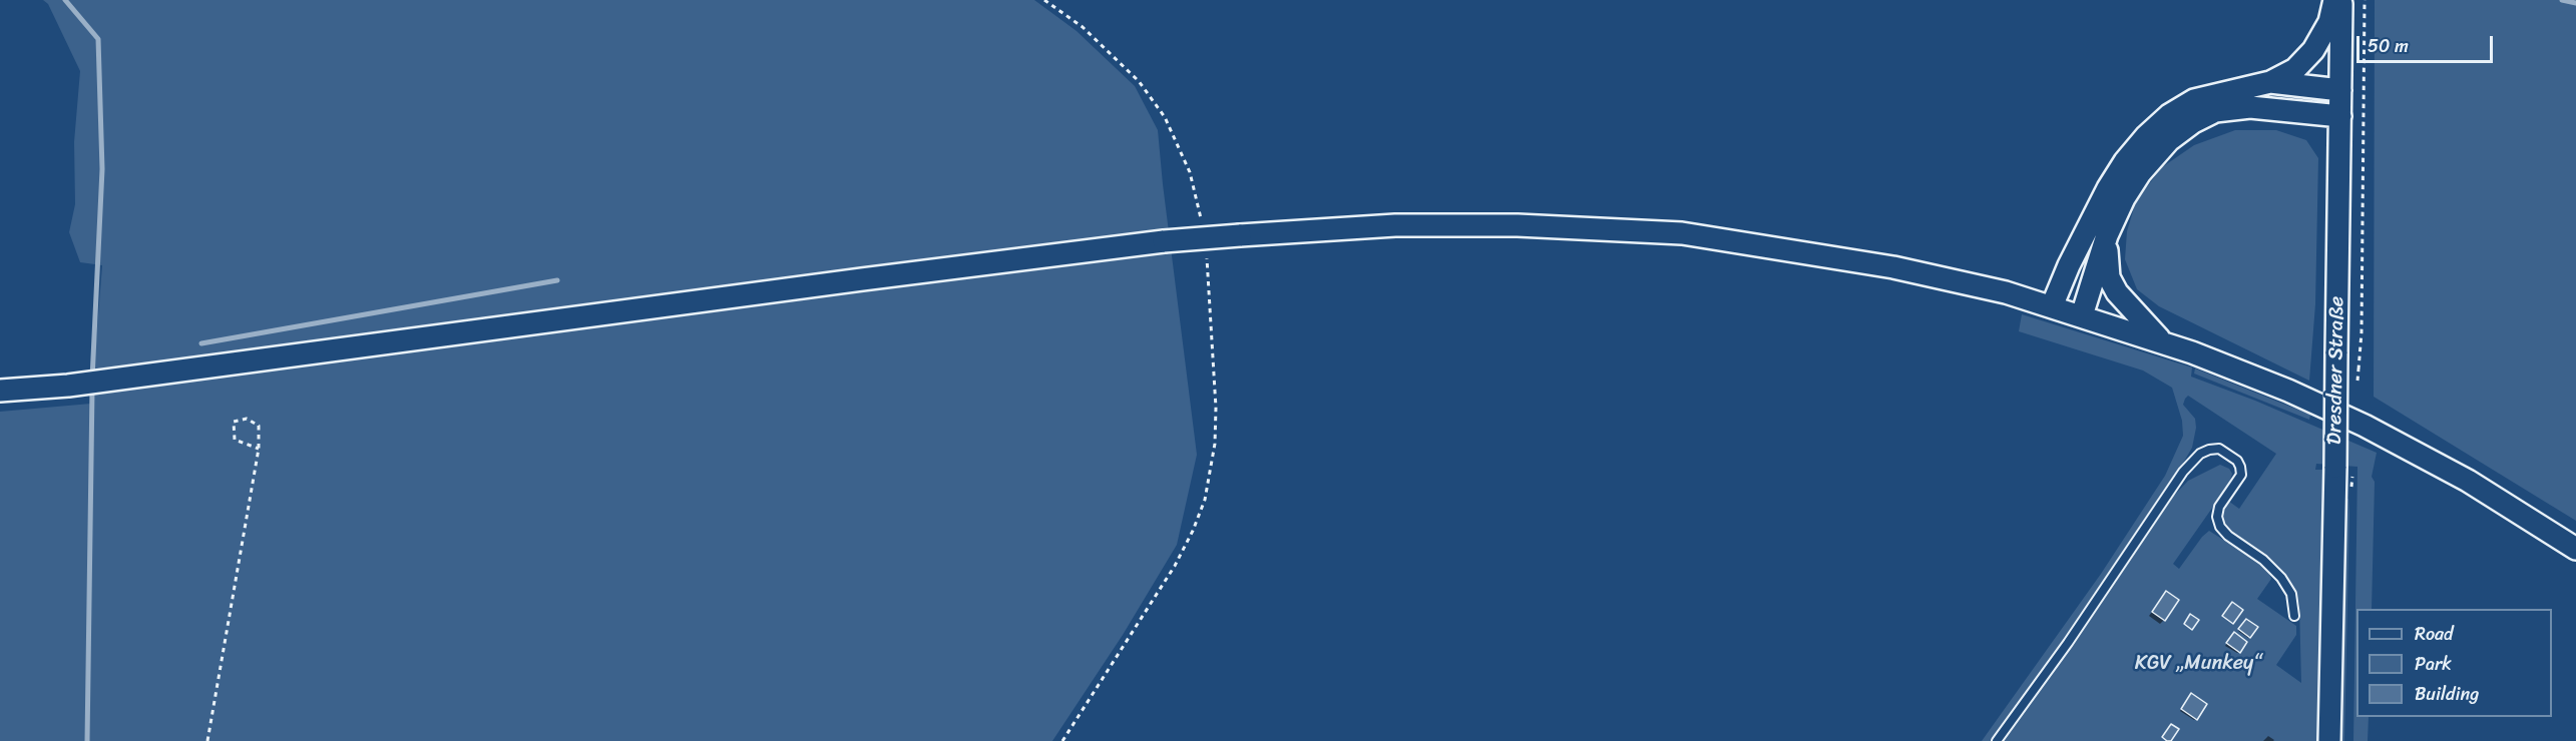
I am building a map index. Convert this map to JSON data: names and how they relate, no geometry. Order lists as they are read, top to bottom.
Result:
{
  "streets": {
    "main road": ["Dresdner Straße"]
  },
  "parks": ["KGV „Munkey“"],
  "legend": ["Road", "Park", "Building"],
  "scale_bar": "50 m"
}
